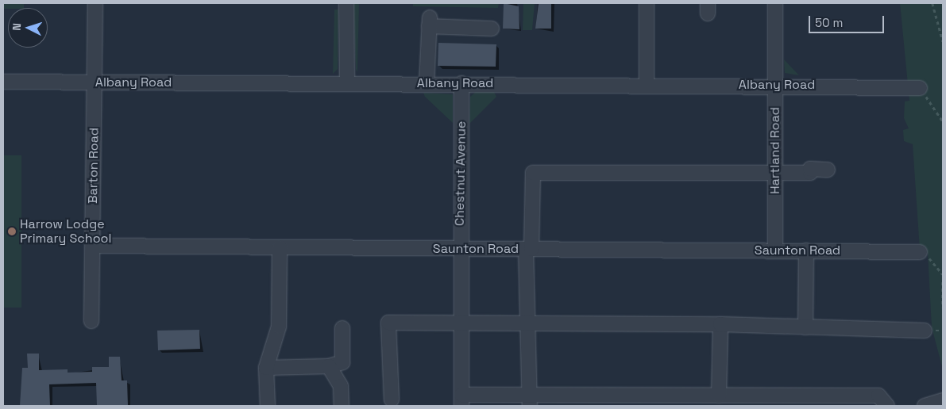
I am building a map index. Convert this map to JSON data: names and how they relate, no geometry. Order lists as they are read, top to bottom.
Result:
{
  "streets": {
    "street": [
      "Albany Road",
      "Hartland Road",
      "Barton Road",
      "Chestnut Avenue",
      "Saunton Road"
    ]
  },
  "crossings": [
    ["Albany Road", "Hartland Road"],
    ["Albany Road", "Barton Road"],
    ["Albany Road", "Chestnut Avenue"],
    ["Hartland Road", "Saunton Road"],
    ["Barton Road", "Saunton Road"],
    ["Chestnut Avenue", "Saunton Road"]
  ],
  "places": ["Harrow Lodge Primary School"],
  "scale_bar": "50 m",
  "north": "left"
}
